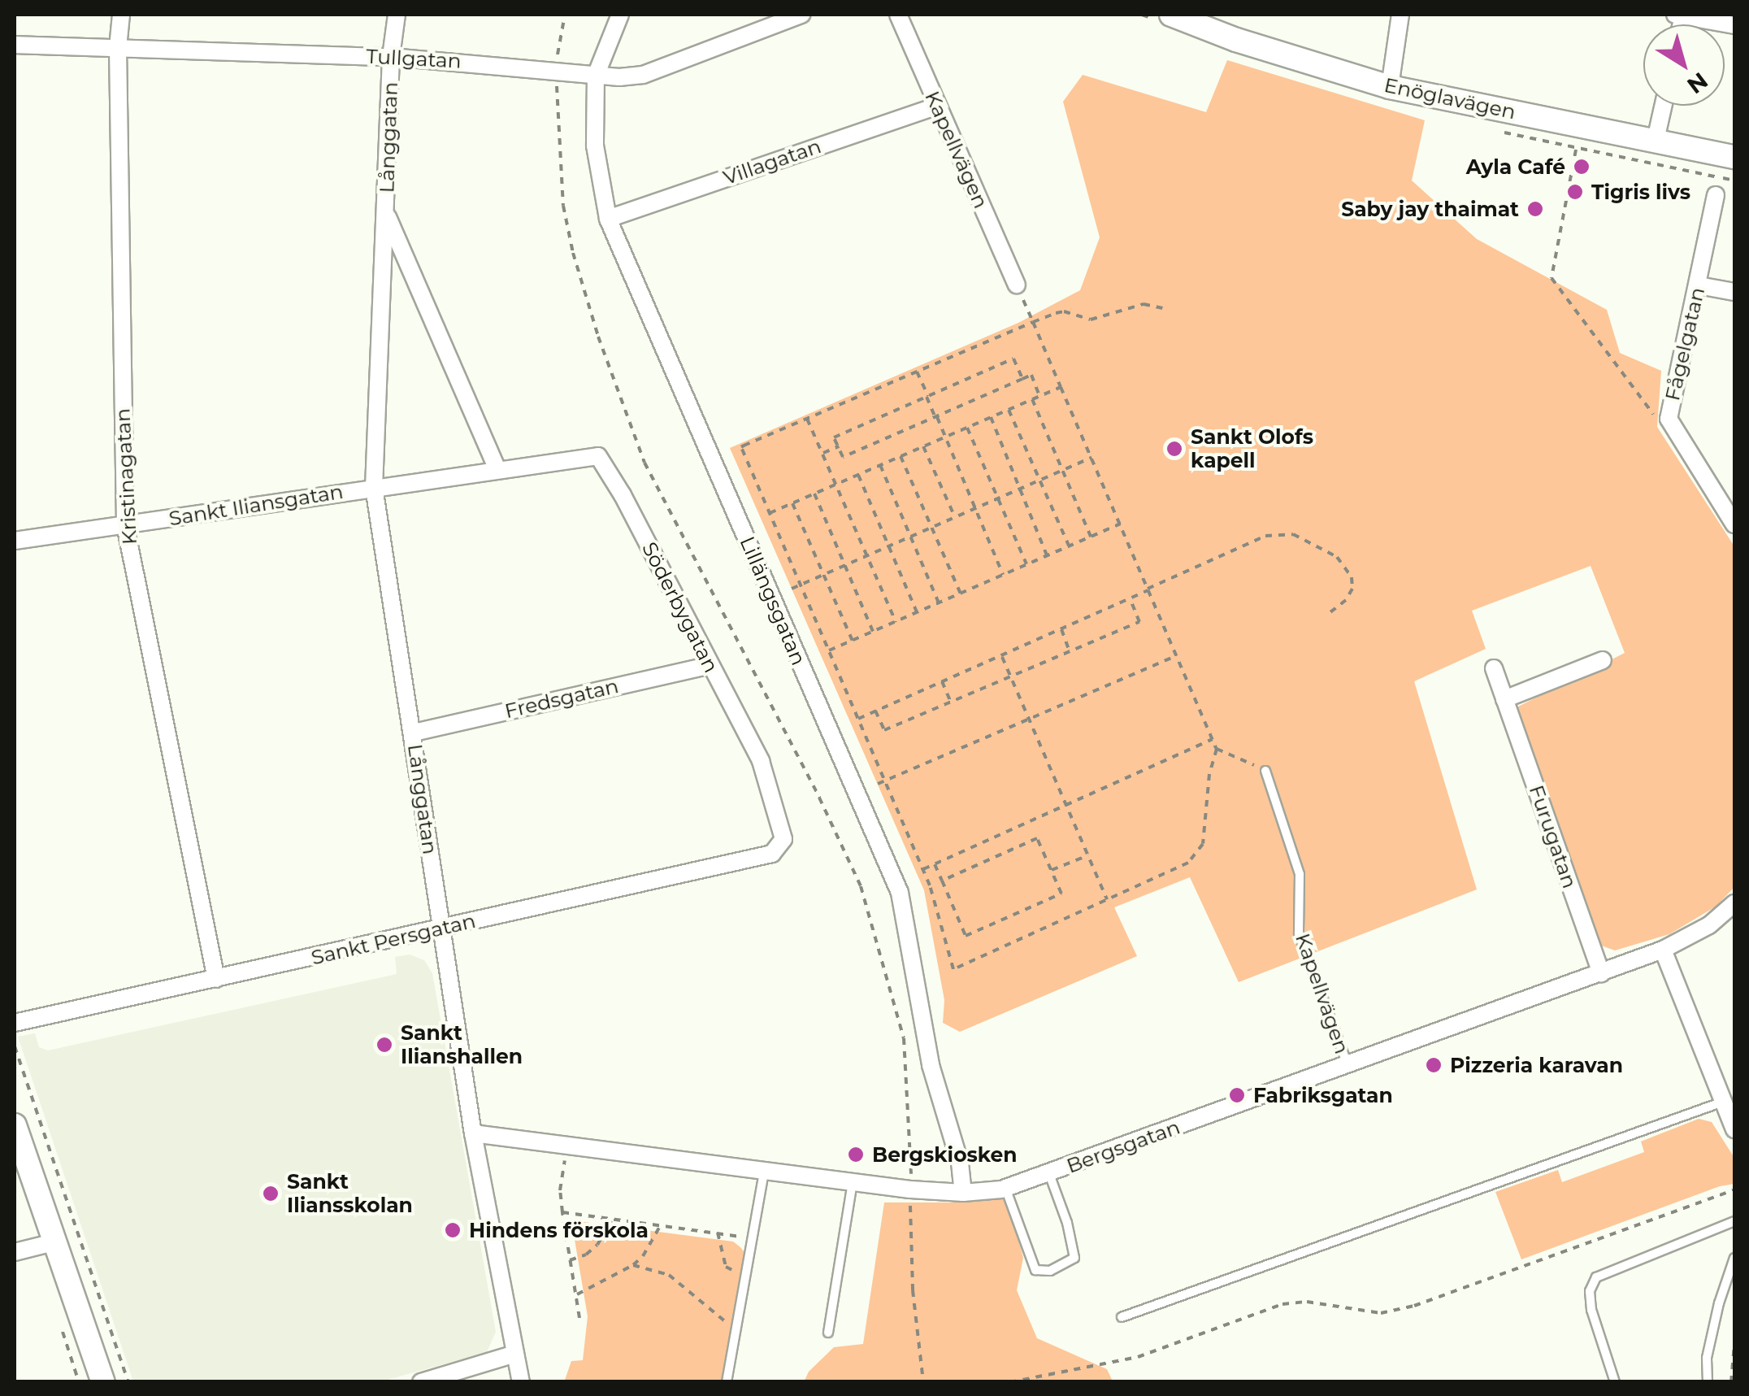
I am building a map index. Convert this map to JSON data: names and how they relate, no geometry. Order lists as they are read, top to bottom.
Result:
{
  "streets": {
    "street": [
      "Tullgatan",
      "Enöglavägen",
      "Långgatan",
      "Kapellvägen",
      "Villagatan",
      "Fågelgatan",
      "Kristinagatan",
      "Sankt Iliansgatan",
      "Lillängsgatan",
      "Söderbygatan",
      "Fredsgatan",
      "Furugatan",
      "Sankt Persgatan",
      "Bergsgatan"
    ]
  },
  "crossings": [
    ["Tullgatan", "Långgatan"],
    ["Tullgatan", "Kristinagatan"],
    ["Tullgatan", "Lillängsgatan"],
    ["Långgatan", "Sankt Iliansgatan"],
    ["Långgatan", "Söderbygatan"],
    ["Långgatan", "Fredsgatan"],
    ["Långgatan", "Sankt Persgatan"],
    ["Långgatan", "Bergsgatan"],
    ["Kapellvägen", "Villagatan"],
    ["Kapellvägen", "Bergsgatan"],
    ["Villagatan", "Lillängsgatan"],
    ["Kristinagatan", "Sankt Iliansgatan"],
    ["Kristinagatan", "Sankt Persgatan"],
    ["Sankt Iliansgatan", "Söderbygatan"],
    ["Lillängsgatan", "Bergsgatan"],
    ["Söderbygatan", "Fredsgatan"],
    ["Söderbygatan", "Sankt Persgatan"],
    ["Furugatan", "Bergsgatan"]
  ],
  "places": [
    "Ayla Café",
    "Tigris livs",
    "Saby jay thaimat",
    "Sankt Olofs kapell",
    "Sankt Ilianshallen",
    "Pizzeria karavan",
    "Fabriksgatan",
    "Bergskiosken",
    "Sankt Iliansskolan",
    "Hindens förskola"
  ],
  "north": "bottom right"
}
